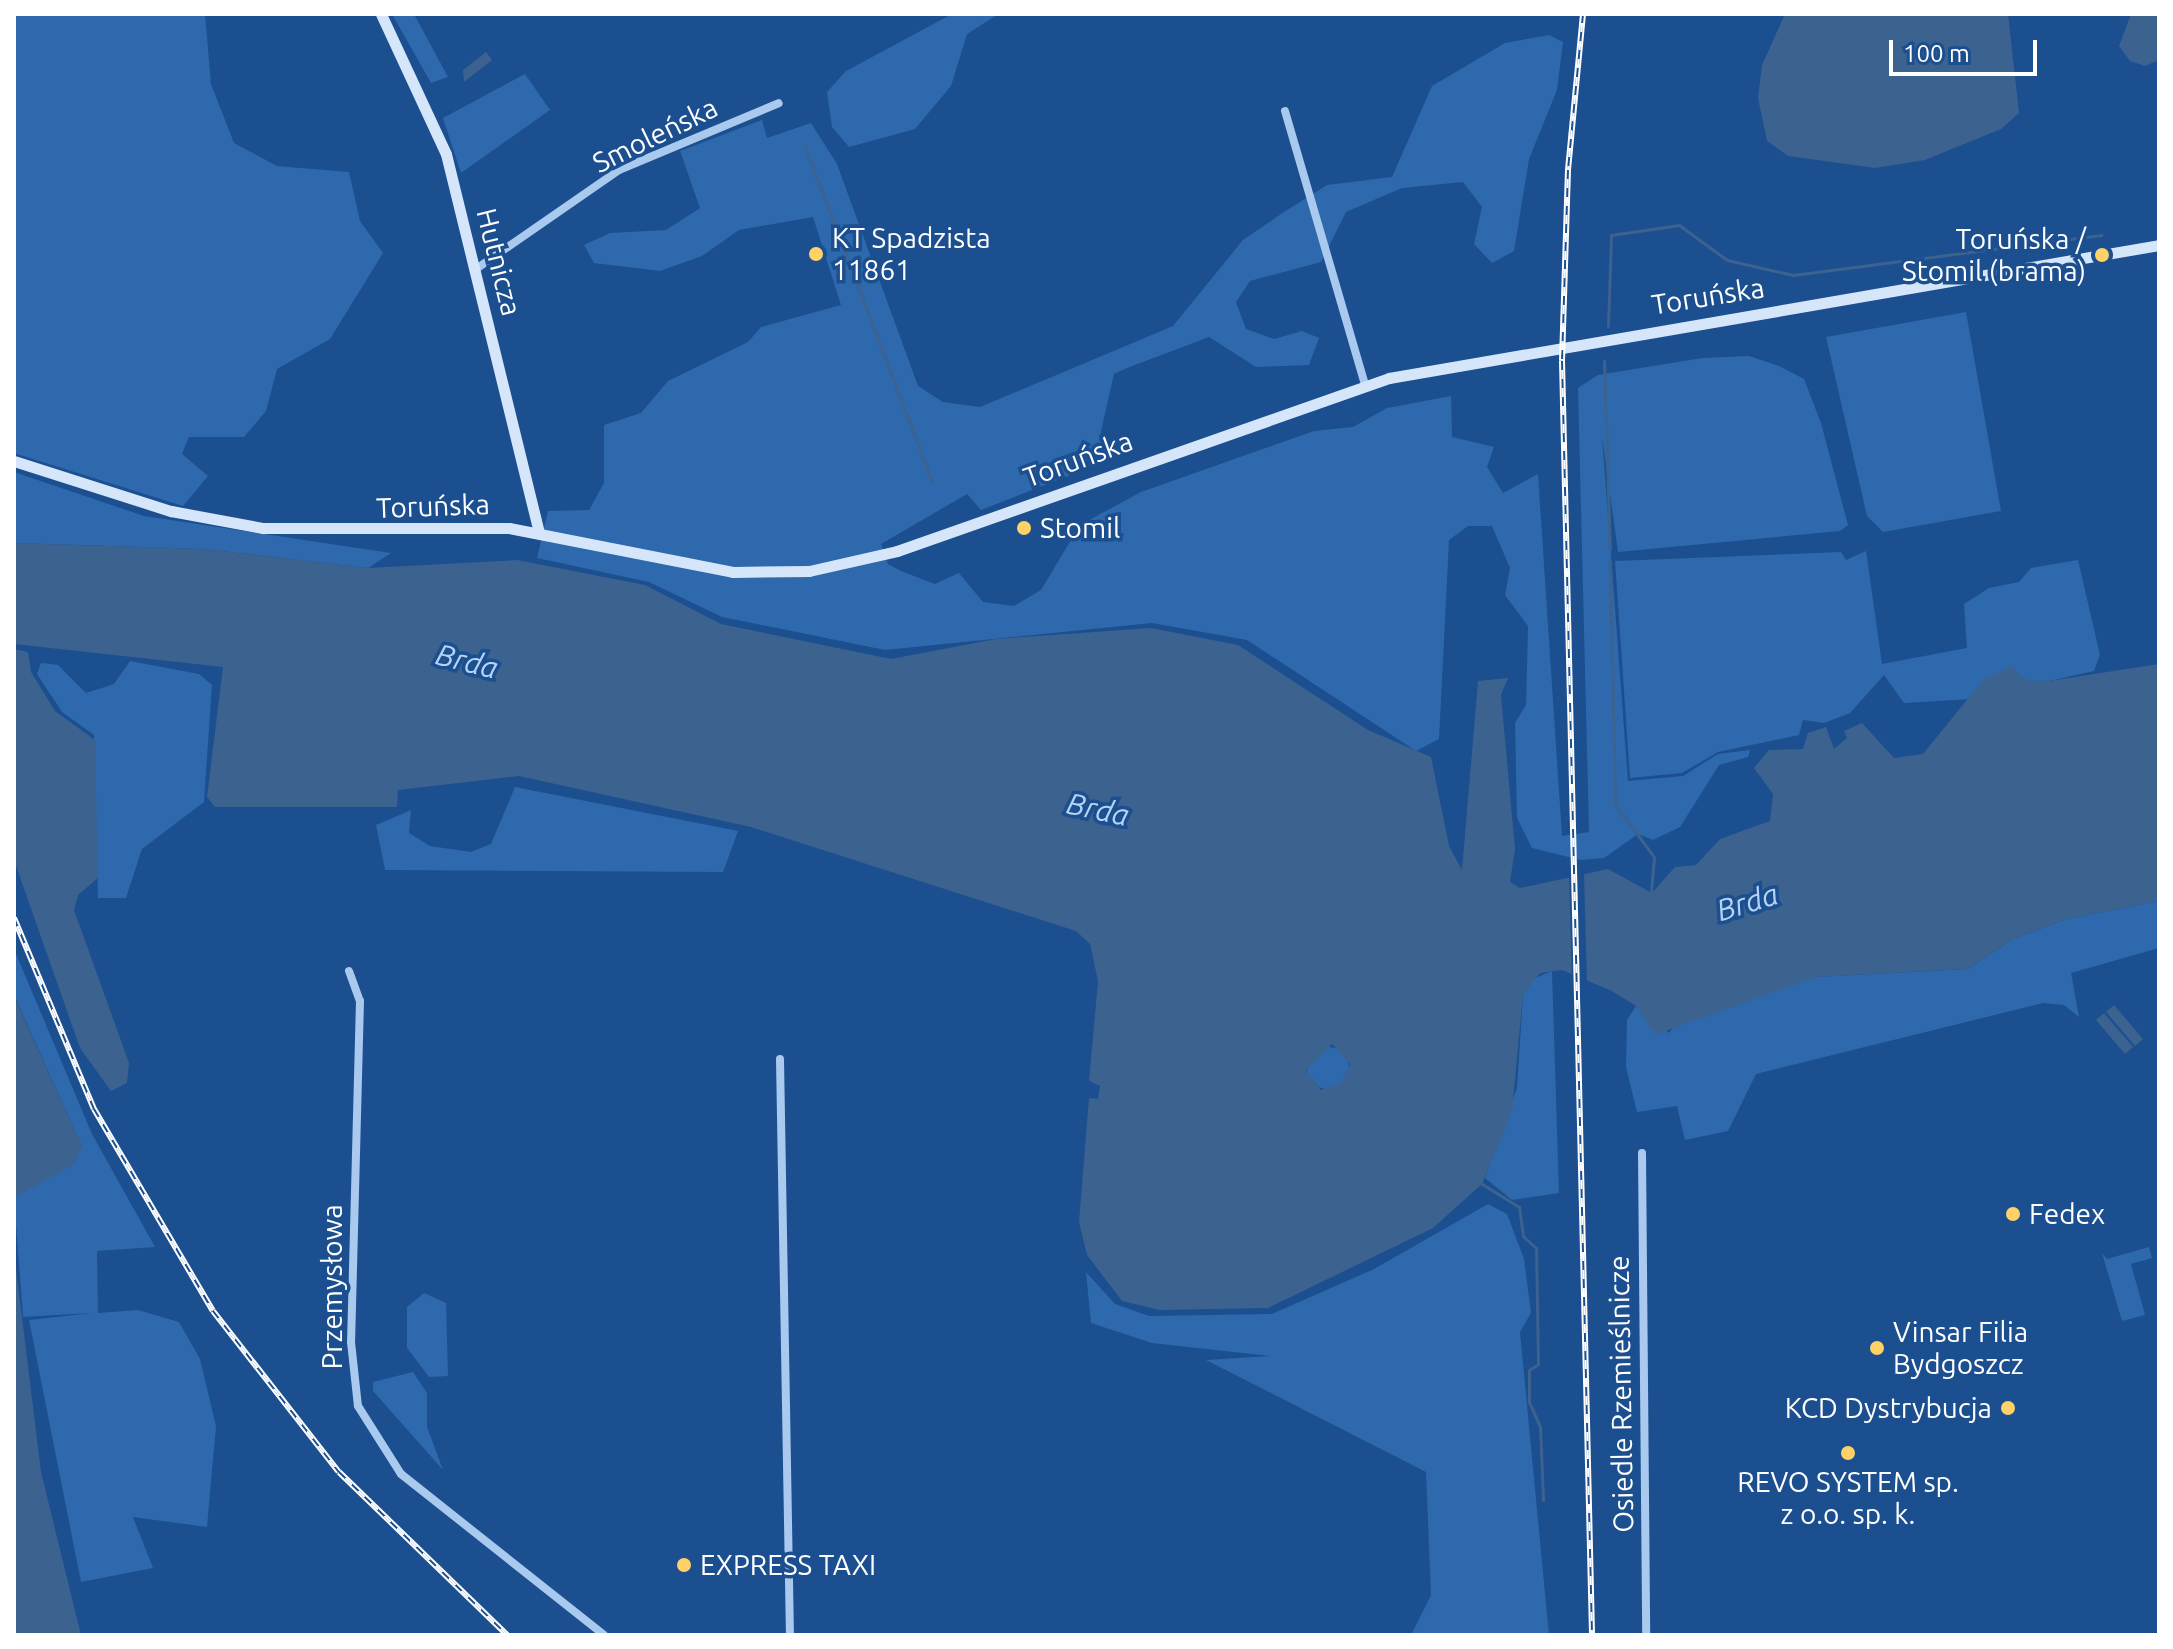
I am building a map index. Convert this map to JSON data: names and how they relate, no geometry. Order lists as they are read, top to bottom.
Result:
{
  "streets": {
    "street": [
      "Smoleńska",
      "Hutnicza",
      "Toruńska",
      "Przemysłowa",
      "Osiedle Rzemieślnicze"
    ]
  },
  "crossings": [
    ["Smoleńska", "Hutnicza"],
    ["Hutnicza", "Toruńska"]
  ],
  "water": ["Brda"],
  "places": [
    "KT Spadzista 11861",
    "Toruńska / Stomil (brama)",
    "Stomil",
    "Fedex",
    "Vinsar Filia Bydgoszcz",
    "KCD Dystrybucja",
    "REVO SYSTEM sp. z o.o. sp. k.",
    "EXPRESS TAXI"
  ],
  "scale_bar": "100 m"
}
